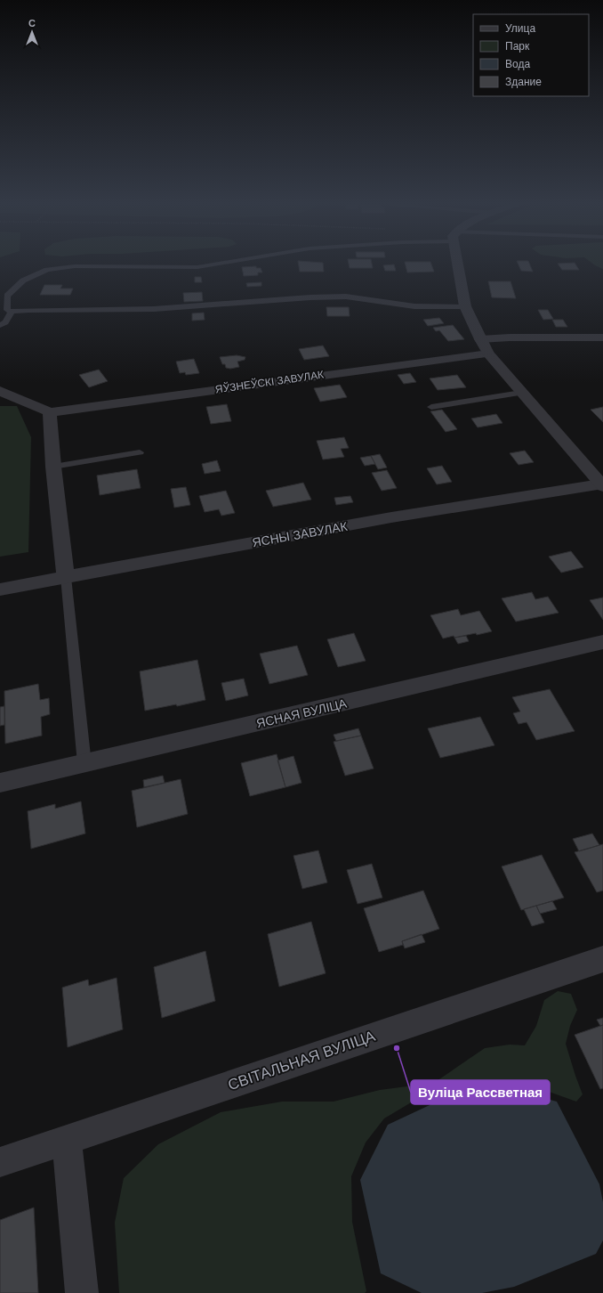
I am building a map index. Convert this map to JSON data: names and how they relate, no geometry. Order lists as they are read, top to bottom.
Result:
{
  "streets": {
    "street": [
      "ЯЎЗНЕЎСКІ ЗАВУЛАК",
      "ЯСНЫ ЗАВУЛАК",
      "ЯСНАЯ ВУЛІЦА",
      "СВІТАЛЬНАЯ ВУЛІЦА"
    ]
  },
  "places": ["Вуліца Рассветная"],
  "legend": [
    "Улица",
    "Парк",
    "Вода",
    "Здание"
  ],
  "north": "top"
}
